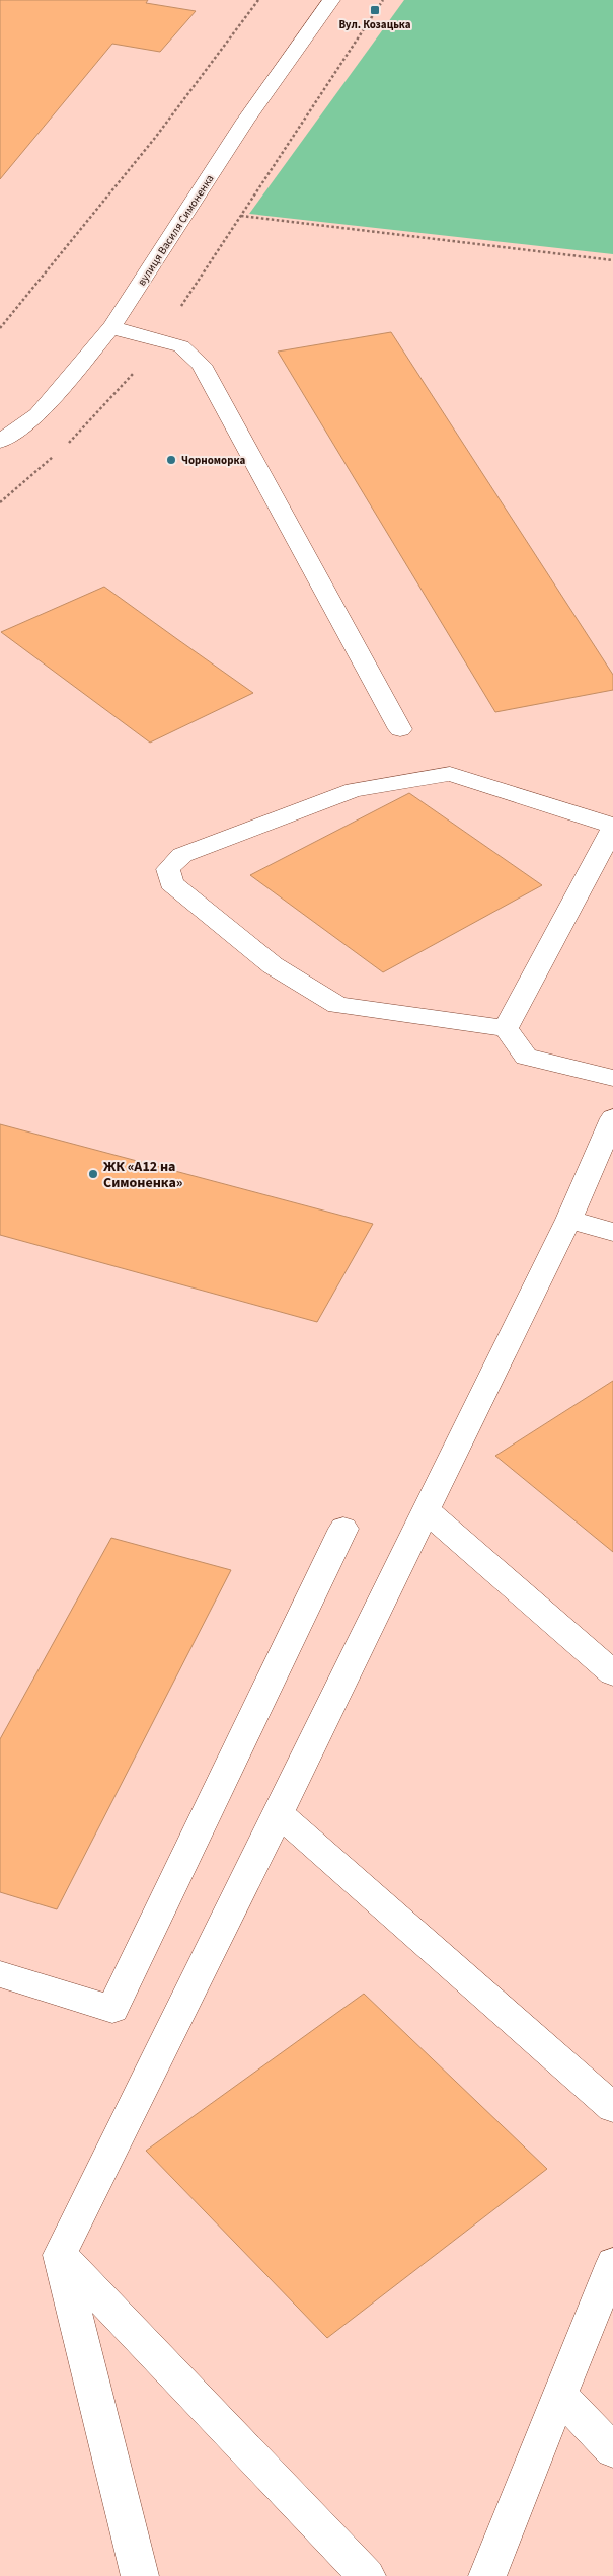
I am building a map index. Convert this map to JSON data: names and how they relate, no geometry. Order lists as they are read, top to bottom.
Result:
{
  "streets": {
    "street": ["вулиця Василя Симоненка"]
  },
  "places": {
    "transit": ["Вул. Козацька"],
    "other": ["Чорноморка", "ЖК «А12 на Симоненка»"]
  }
}
